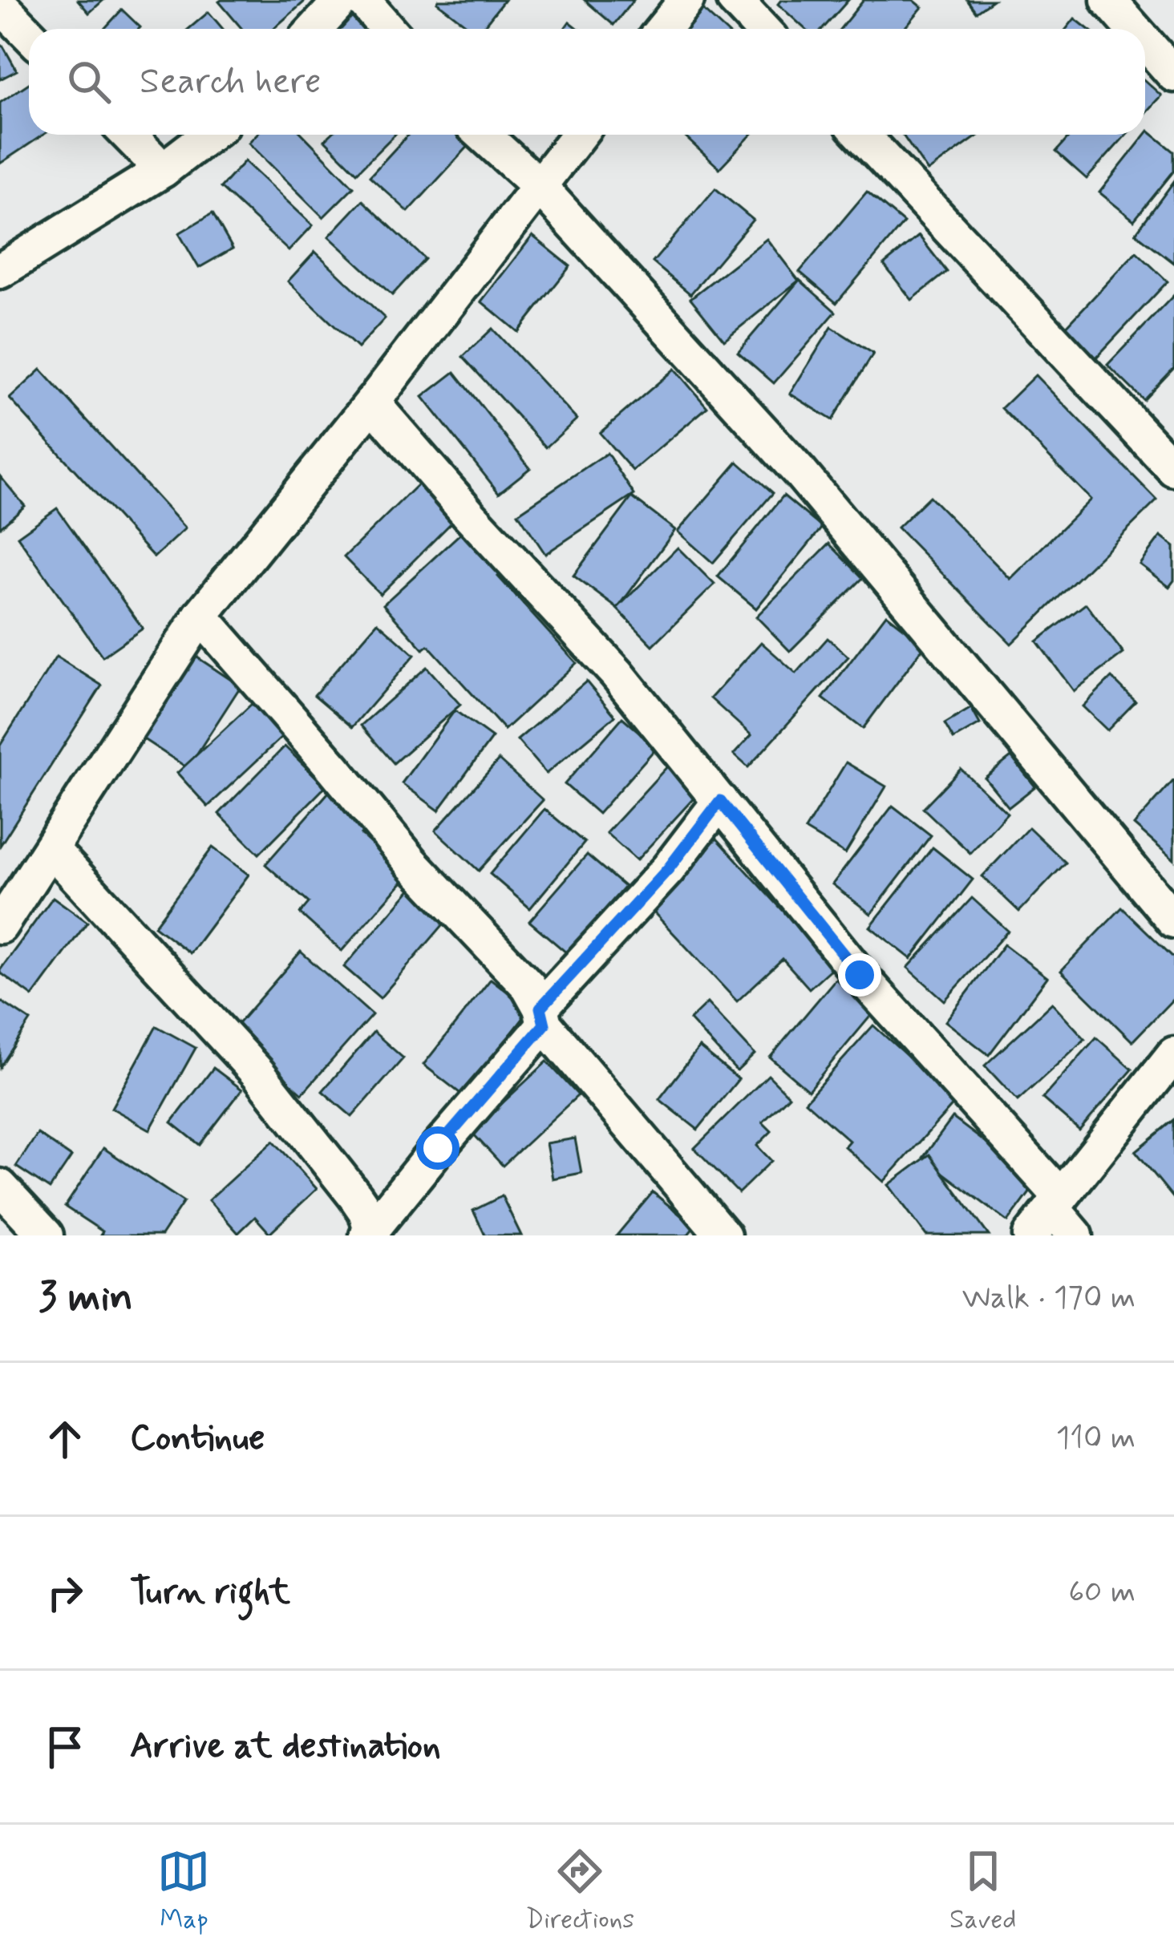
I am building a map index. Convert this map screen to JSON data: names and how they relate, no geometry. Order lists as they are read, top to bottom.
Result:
{
  "page": {
    "search": "Search here",
    "heading": ["3 min", "Walk · 170 m"],
    "list": [
      ["Continue", "110 m"],
      ["Turn right", "60 m"],
      "Arrive at destination"
    ],
    "nav": ["Map", "Directions", "Saved"]
  }
}
